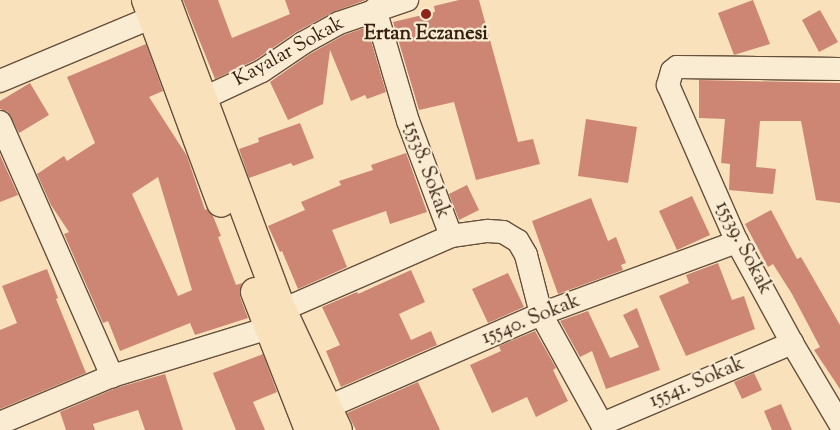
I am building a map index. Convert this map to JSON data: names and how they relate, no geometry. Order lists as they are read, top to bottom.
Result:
{
  "streets": {
    "street": [
      "Kayalar Sokak",
      "15538. Sokak",
      "15539. Sokak",
      "15540. Sokak",
      "15541. Sokak"
    ]
  },
  "crossings": [
    ["Kayalar Sokak", "15538. Sokak"],
    ["15538. Sokak", "15540. Sokak"],
    ["15538. Sokak", "15541. Sokak"],
    ["15539. Sokak", "15540. Sokak"],
    ["15539. Sokak", "15541. Sokak"]
  ],
  "places": ["Ertan Eczanesi"]
}
